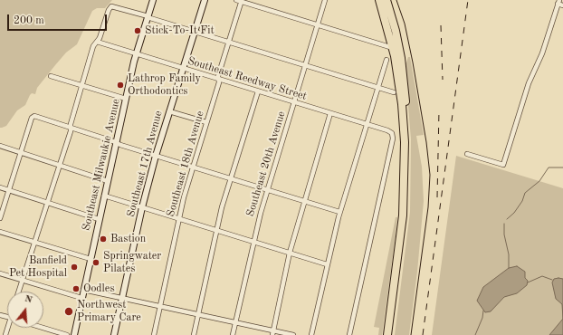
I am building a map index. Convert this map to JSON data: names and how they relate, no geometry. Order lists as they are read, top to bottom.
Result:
{
  "streets": {
    "street": [
      "Southeast Reedway Street",
      "Southeast 17th Avenue",
      "Southeast 18th Avenue",
      "Southeast 20th Avenue",
      "Southeast Milwaukie Avenue"
    ]
  },
  "crossings": [
    ["Southeast Reedway Street", "Southeast 17th Avenue"],
    ["Southeast Reedway Street", "Southeast 18th Avenue"],
    ["Southeast Reedway Street", "Southeast 20th Avenue"],
    ["Southeast Reedway Street", "Southeast Milwaukie Avenue"]
  ],
  "places": [
    "Stick-To-It Fit",
    "Lathrop Family Orthodontics",
    "Bastion",
    "Springwater Pilates",
    "Banfield Pet Hospital",
    "Oodles",
    "Northwest Primary Care"
  ],
  "scale_bar": "200 m",
  "north": "top"
}
